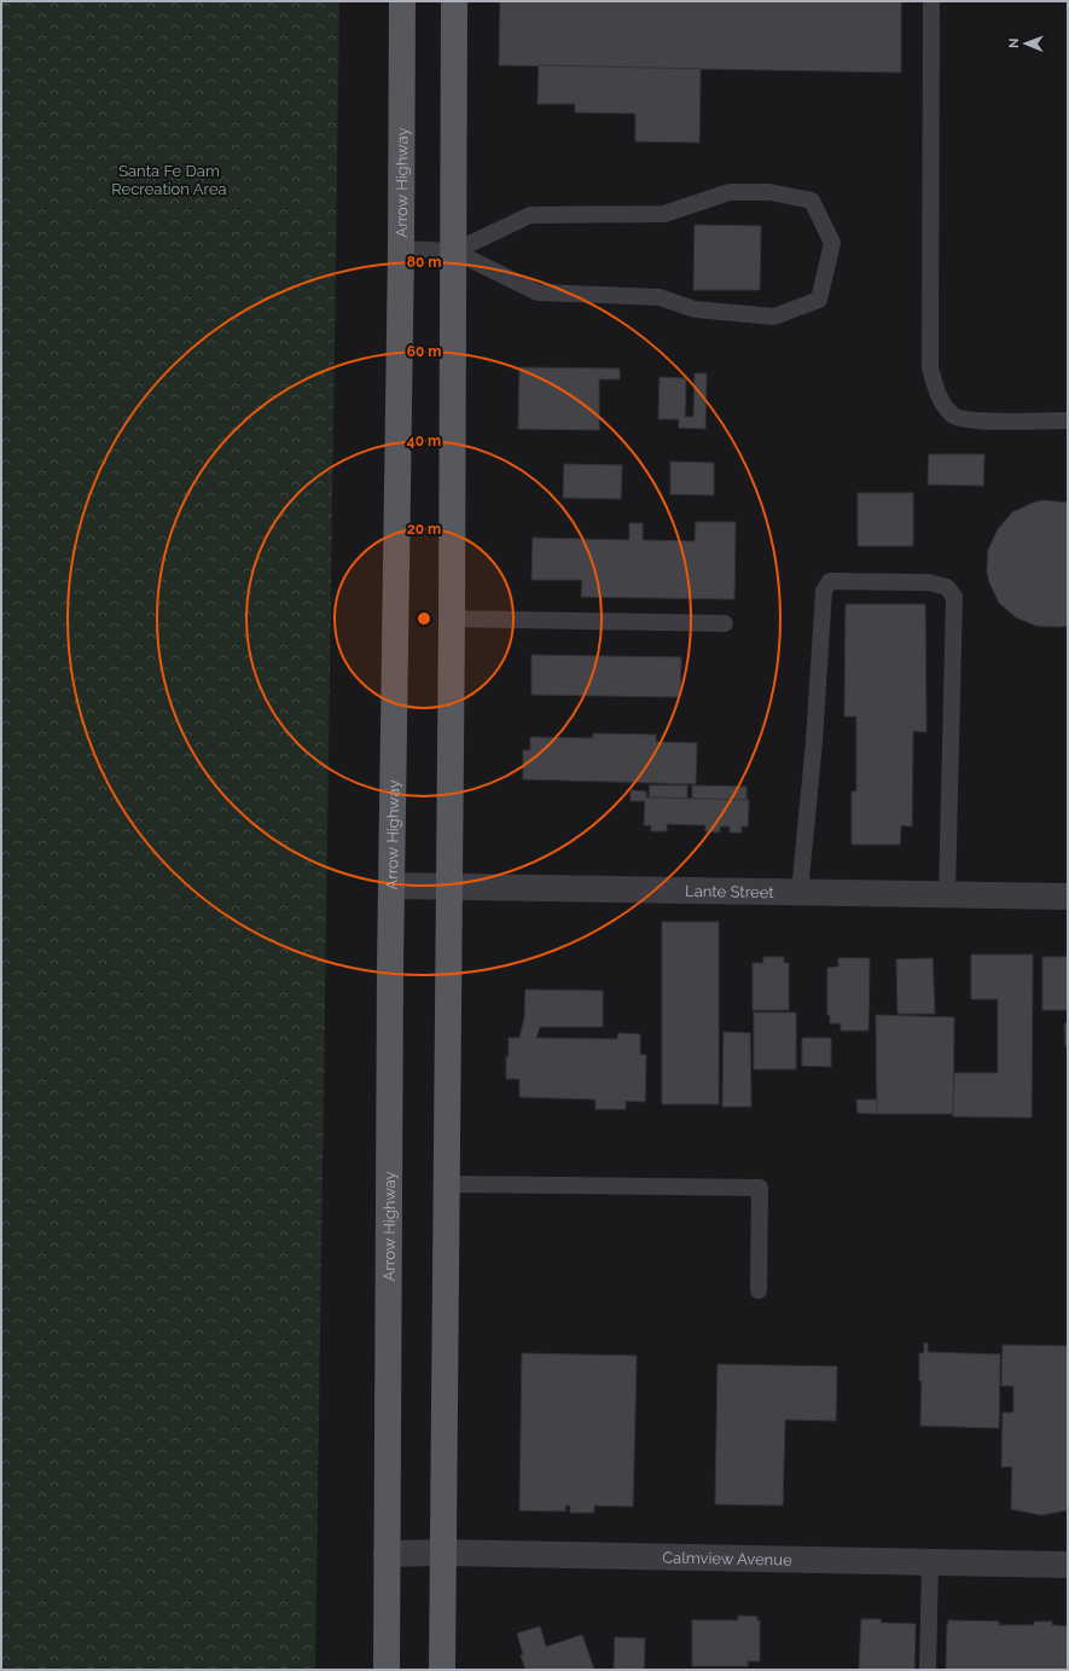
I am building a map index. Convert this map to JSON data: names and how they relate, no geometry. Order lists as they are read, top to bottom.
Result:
{
  "streets": {
    "main road": ["Arrow Highway"],
    "street": ["Lante Street", "Calmview Avenue"]
  },
  "crossings": [
    ["Arrow Highway", "Lante Street"],
    ["Arrow Highway", "Calmview Avenue"]
  ],
  "parks": ["Santa Fe Dam Recreation Area"],
  "north": "left",
  "rings": [
    "80 m",
    "60 m",
    "40 m",
    "20 m"
  ]
}
